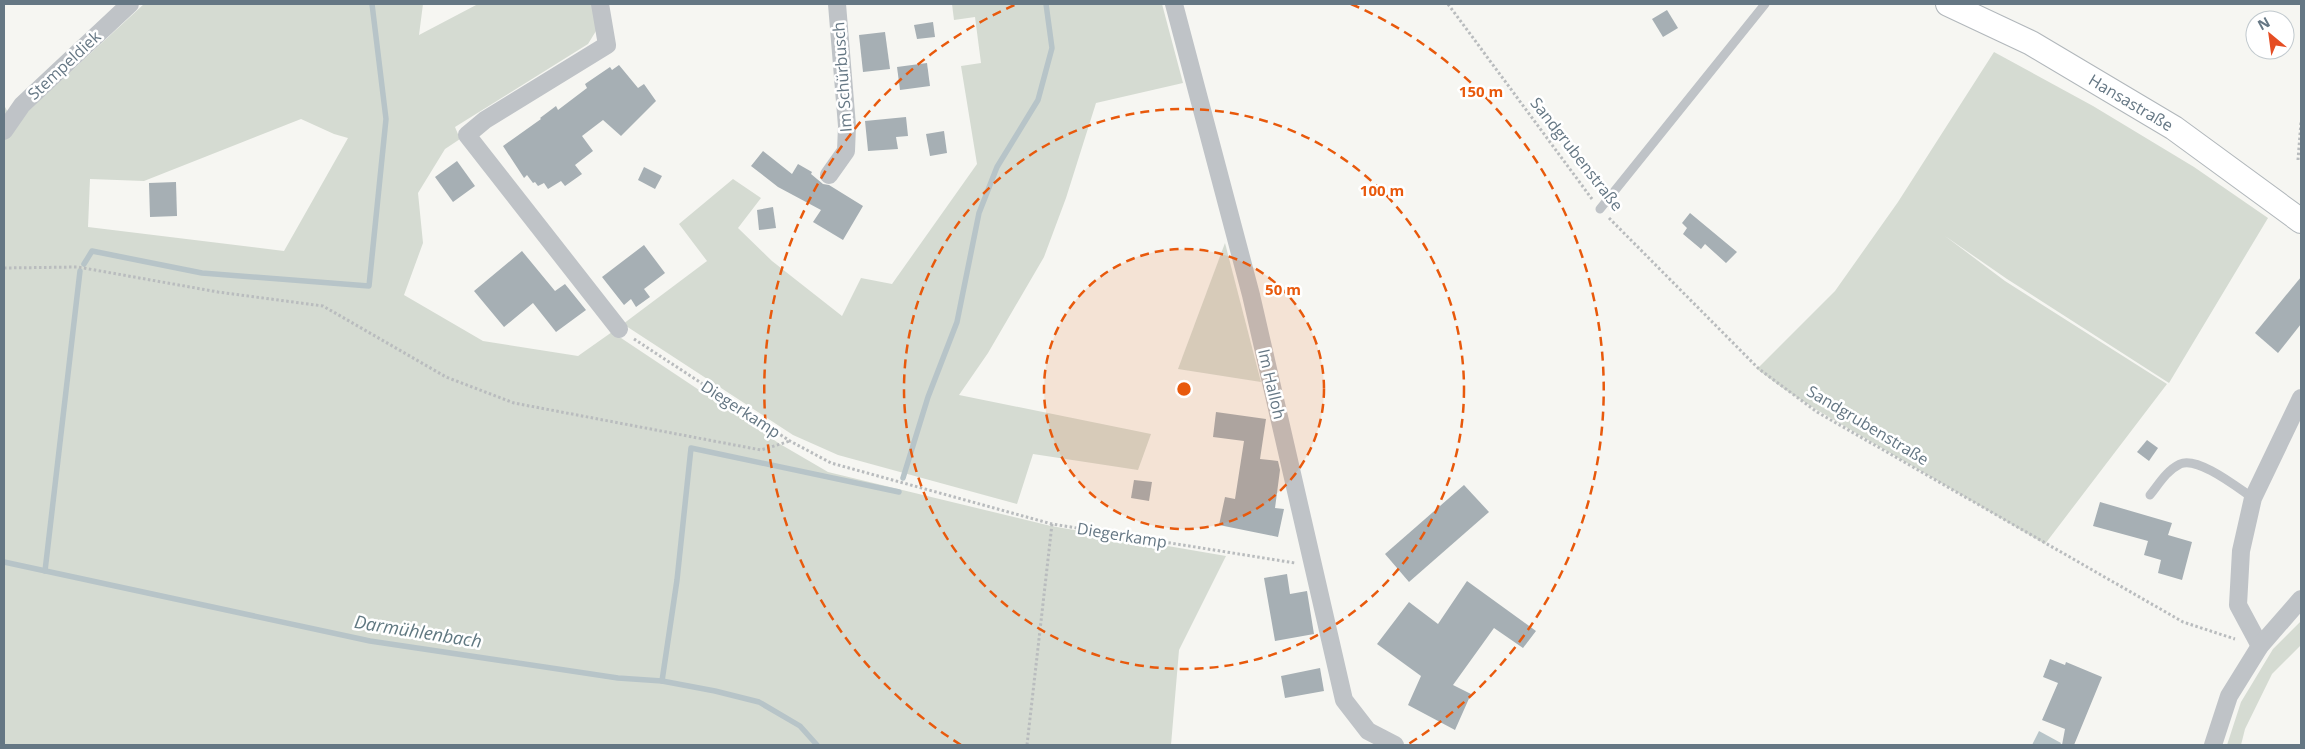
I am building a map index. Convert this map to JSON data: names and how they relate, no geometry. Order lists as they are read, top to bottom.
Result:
{
  "streets": {
    "main road": ["Hansastraße"],
    "street": ["Stempeldiek", "Im Schürbusch", "Im Halloh"],
    "path": ["Sandgrubenstraße", "Diegerkamp"]
  },
  "crossings": [
    ["Im Halloh", "Diegerkamp"]
  ],
  "water": ["Darmühlenbach"],
  "north": "top left",
  "rings": ["150 m", "100 m", "50 m"]
}
